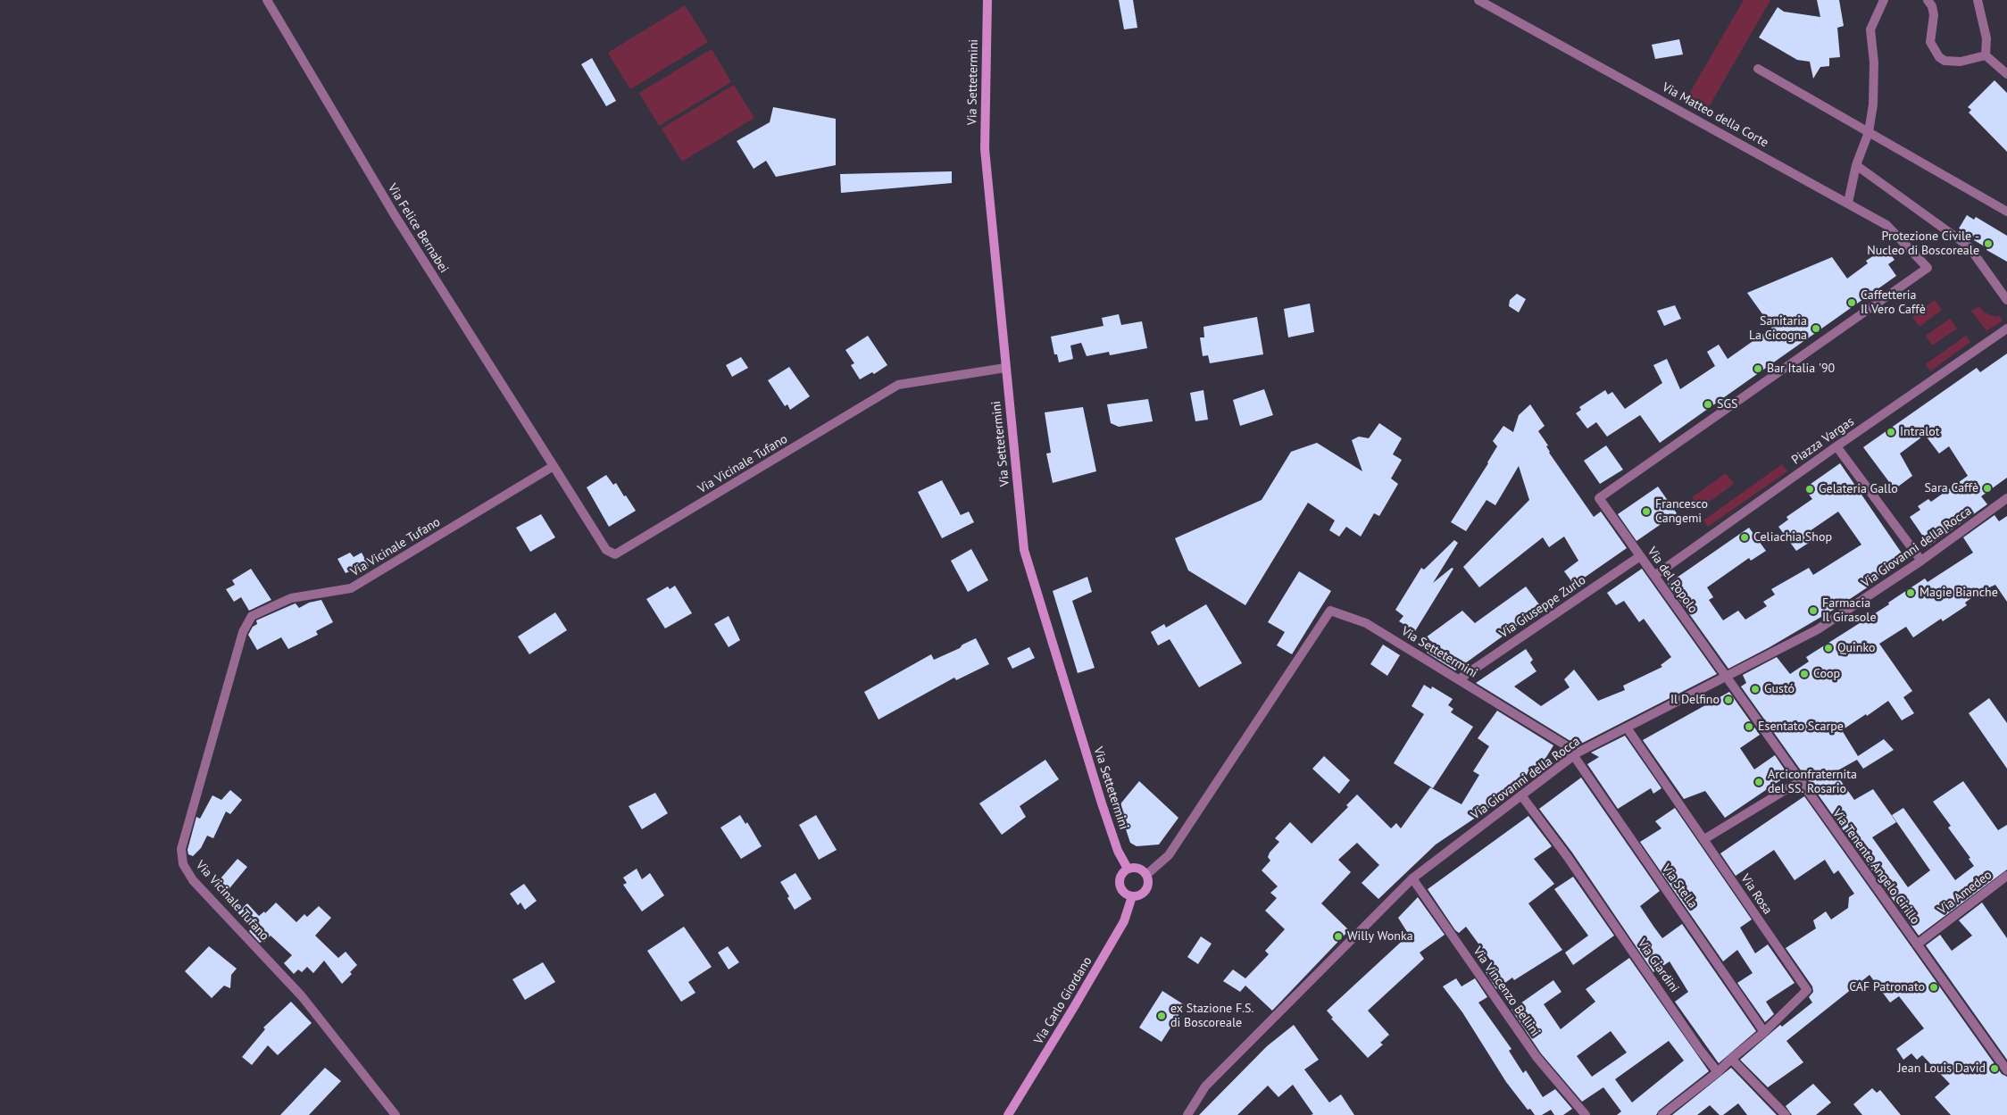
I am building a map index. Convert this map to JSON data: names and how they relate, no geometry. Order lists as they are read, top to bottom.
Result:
{
  "streets": {
    "main road": ["Via Settetermini", "Via Carlo Giordano"],
    "street": [
      "Via Matteo della Corte",
      "Via Felice Bernabei",
      "Piazza Vargas",
      "Via Vicinale Tufano",
      "Via Giovanni della Rocca",
      "Via del Popolo",
      "Via Giuseppe Zurlo",
      "Via Tenente Angelo Cirillo",
      "Via Stella",
      "Via Amedeo",
      "Via Rosa",
      "Via Giardini",
      "Via Vincenzo Bellini"
    ]
  },
  "crossings": [
    ["Via Settetermini", "Via Vicinale Tufano"],
    ["Via Settetermini", "Via Giovanni della Rocca"],
    ["Via Settetermini", "Via Giuseppe Zurlo"],
    ["Via Settetermini", "Via Stella"],
    ["Via Settetermini", "Via Carlo Giordano"],
    ["Via Matteo della Corte", "Via del Popolo"],
    ["Via Felice Bernabei", "Via Vicinale Tufano"],
    ["Piazza Vargas", "Via del Popolo"],
    ["Via Giovanni della Rocca", "Via del Popolo"],
    ["Via Giovanni della Rocca", "Via Tenente Angelo Cirillo"],
    ["Via Giovanni della Rocca", "Via Stella"],
    ["Via Giovanni della Rocca", "Via Rosa"],
    ["Via Giovanni della Rocca", "Via Giardini"],
    ["Via Giovanni della Rocca", "Via Vincenzo Bellini"],
    ["Via del Popolo", "Via Giuseppe Zurlo"],
    ["Via del Popolo", "Via Tenente Angelo Cirillo"],
    ["Via Tenente Angelo Cirillo", "Via Amedeo"],
    ["Via Stella", "Via Rosa"]
  ],
  "places": [
    "Protezione Civile - Nucleo di Boscoreale",
    "Caffetteria Il Vero Caffè",
    "Sanitaria La Cicogna",
    "Bar Italia '90",
    "SGS",
    "Intralot",
    "Sara Caffè",
    "Gelateria Gallo",
    "Francesco Cangemi",
    "Celiachia Shop",
    "Magie Bianche",
    "Farmacia Il Girasole",
    "Quinko",
    "Coop",
    "Gustó",
    "Il Delfino",
    "Esentato Scarpe",
    "Arciconfraternita del SS. Rosario",
    "Willy Wonka",
    "CAF Patronato",
    "ex Stazione F.S. di Boscoreale",
    "Jean Louis David"
  ]
}
